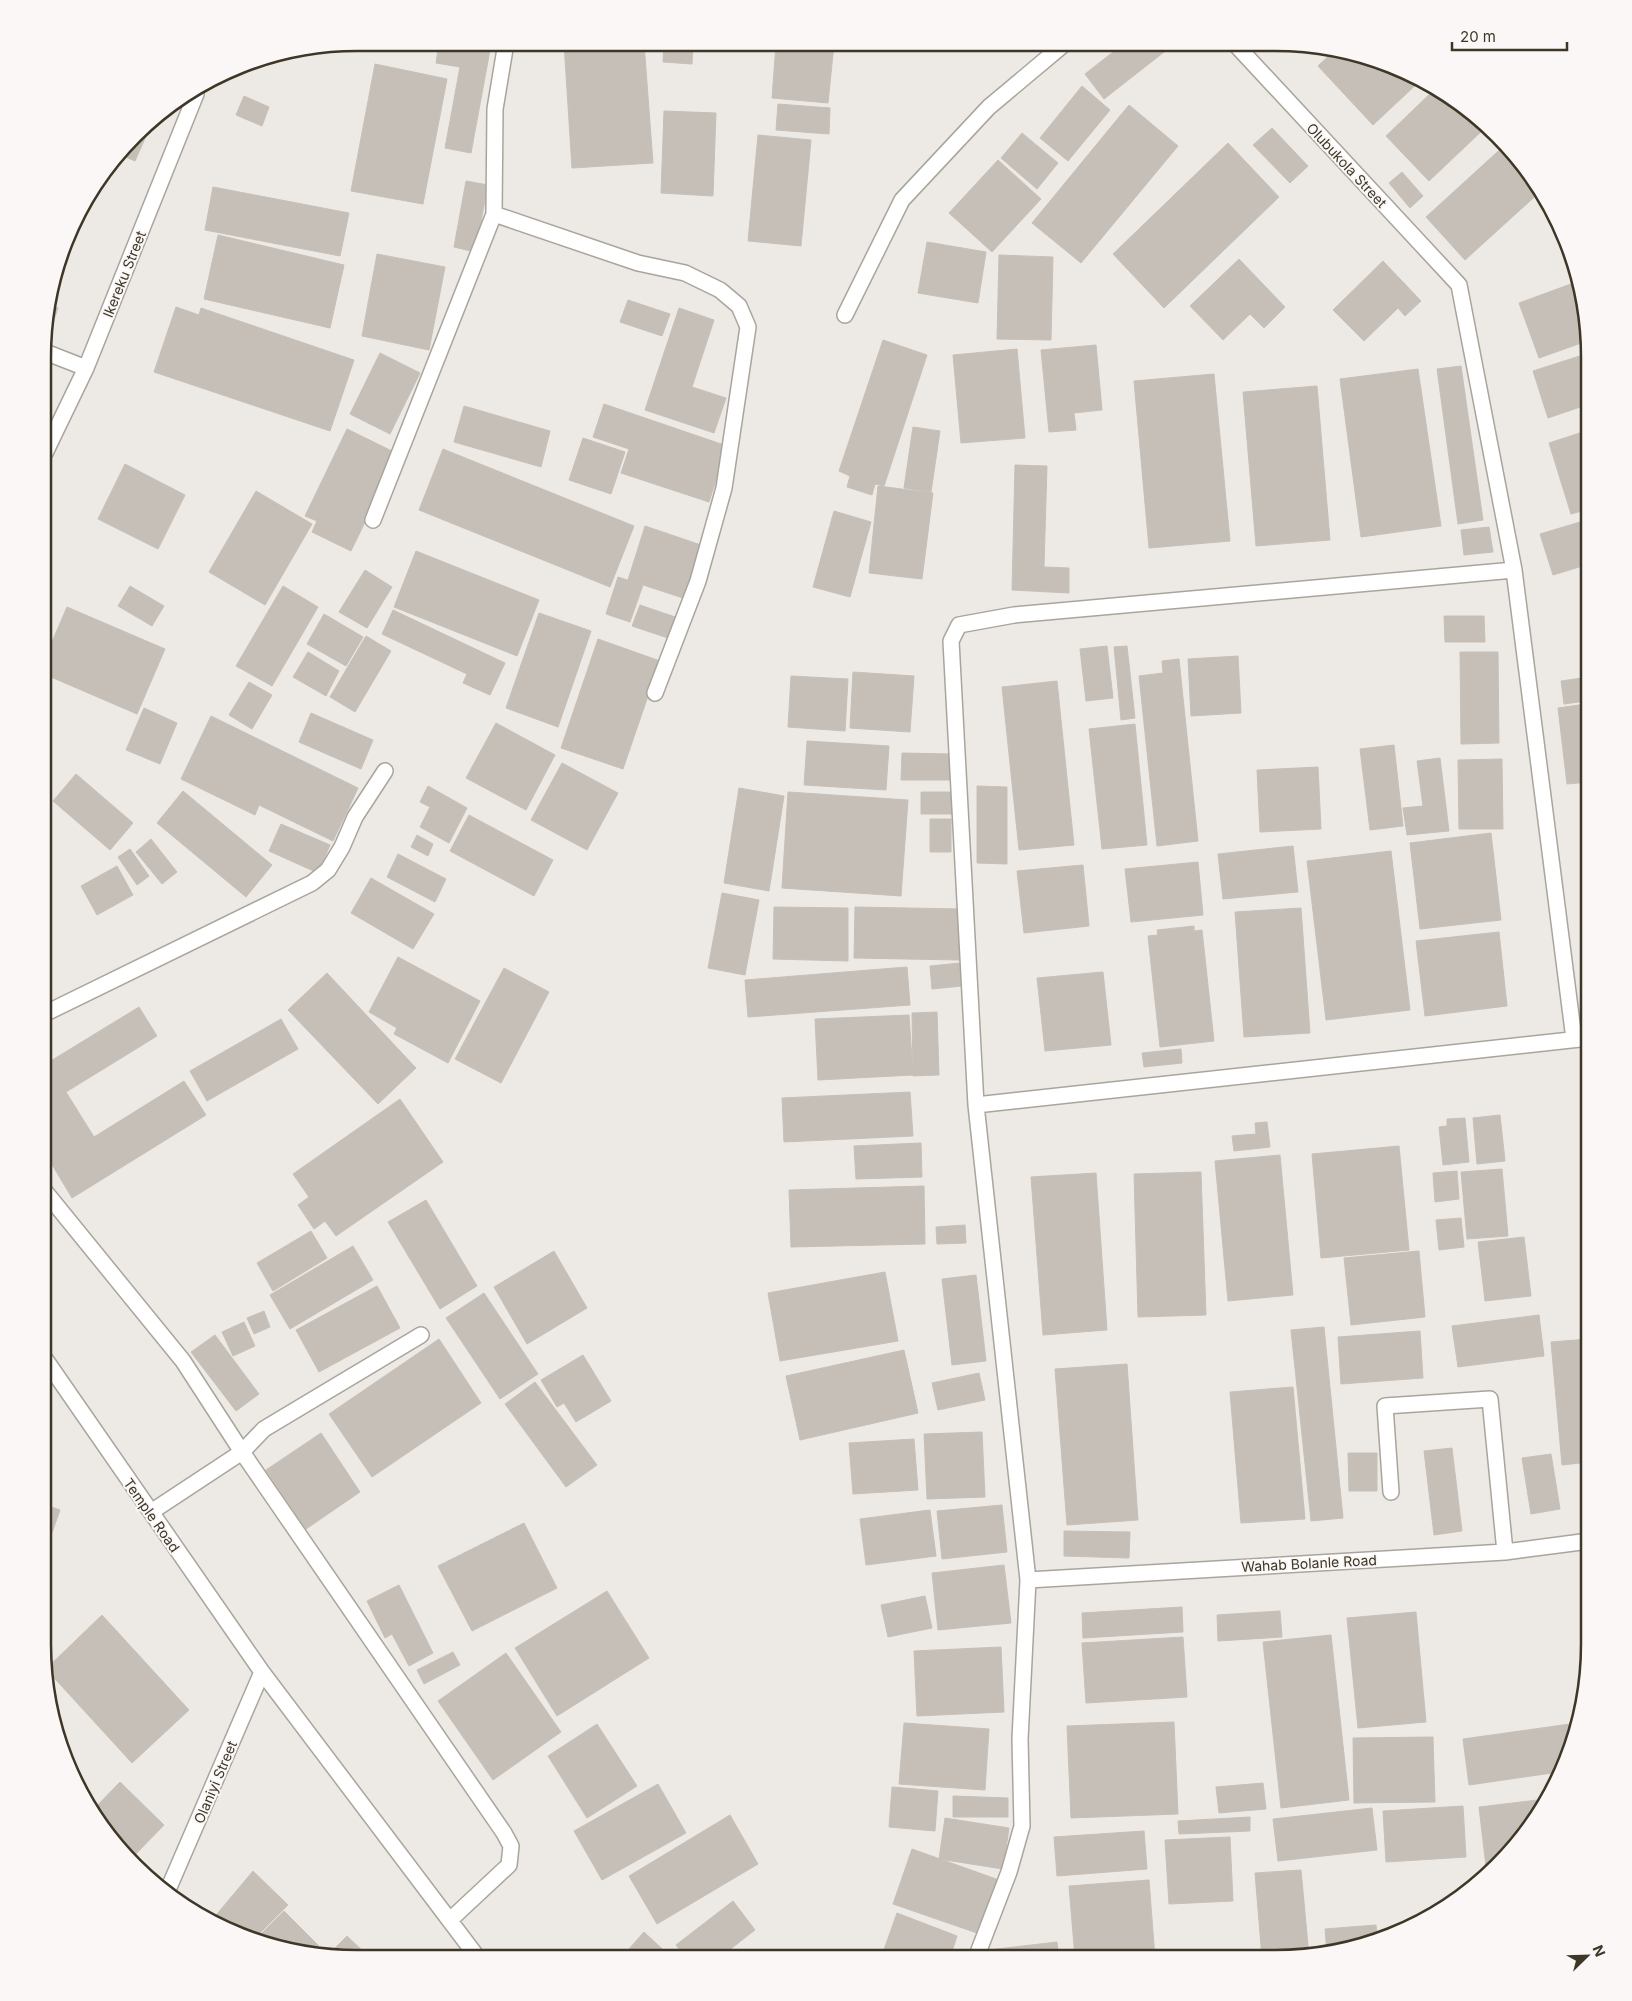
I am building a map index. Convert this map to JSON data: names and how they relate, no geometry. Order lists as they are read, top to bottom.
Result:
{
  "streets": {
    "street": [
      "Olubukola Street",
      "Ikereku Street",
      "Temple Road",
      "Wahab Bolanle Road",
      "Olaniyi Street"
    ]
  },
  "crossings": [
    ["Temple Road", "Olaniyi Street"]
  ],
  "scale_bar": "20 m",
  "north": "top right"
}
